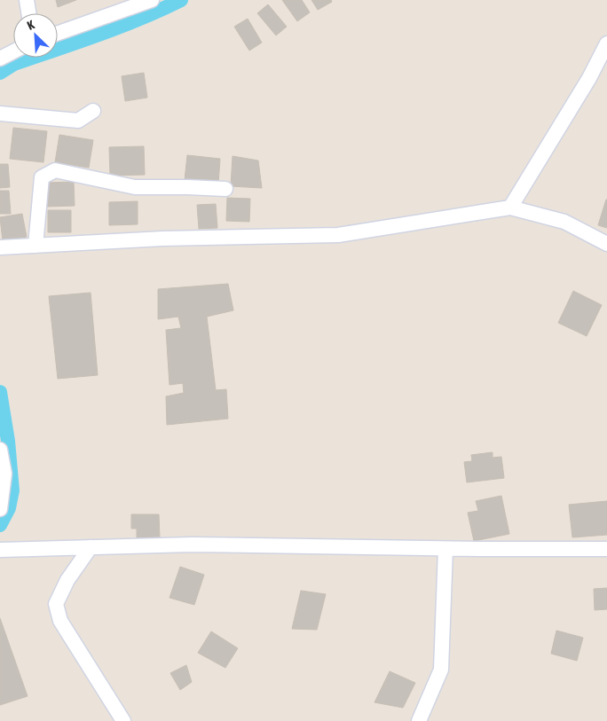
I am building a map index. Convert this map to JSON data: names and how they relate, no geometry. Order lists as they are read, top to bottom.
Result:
{
  "north": "top left"
}
